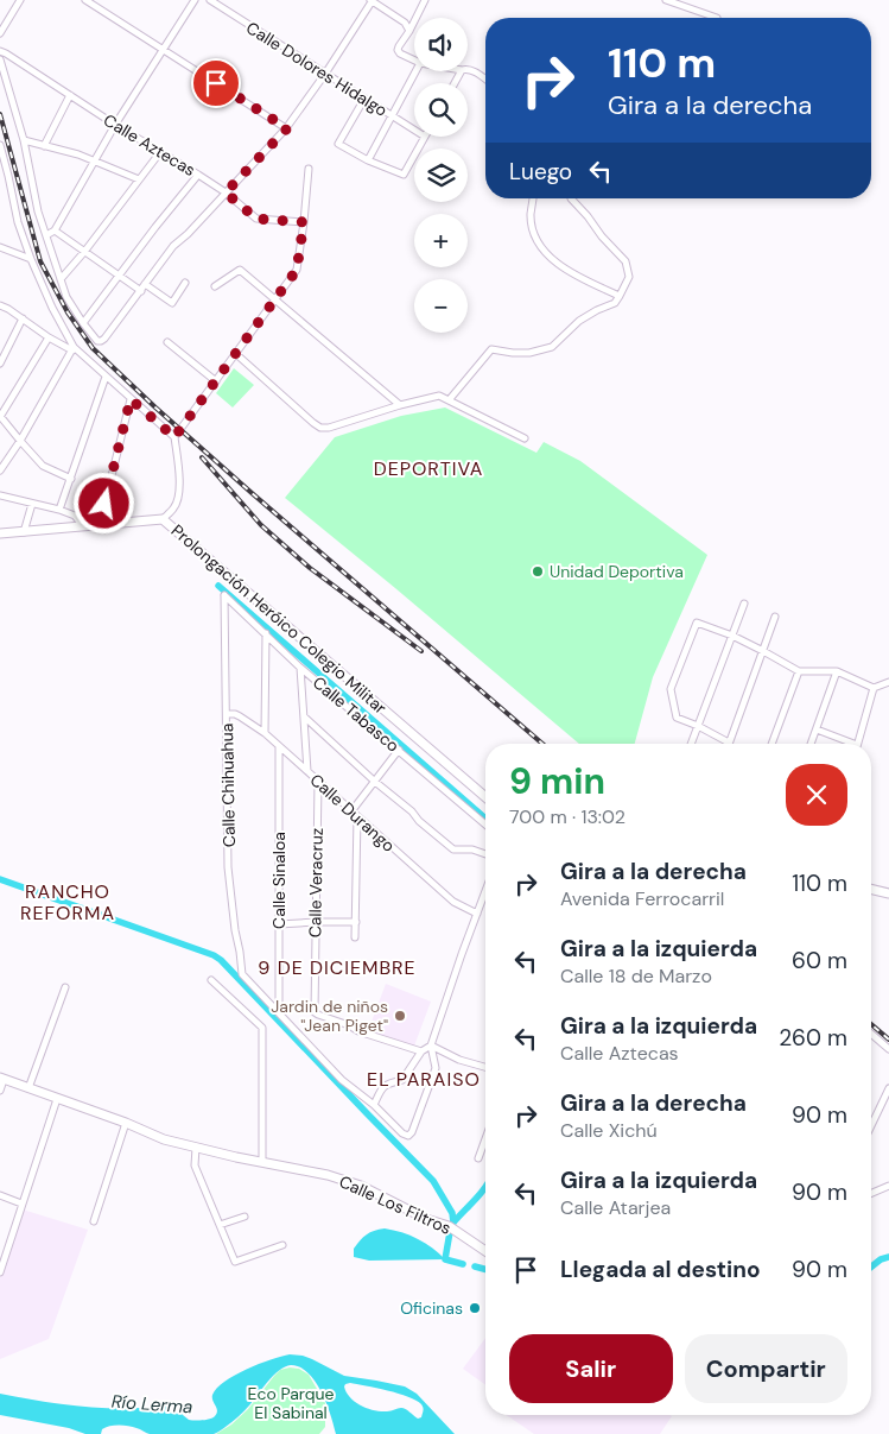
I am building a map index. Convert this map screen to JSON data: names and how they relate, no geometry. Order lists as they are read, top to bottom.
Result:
{
  "streets": {
    "street": [
      "Calle Dolores Hidalgo",
      "Calle Aztecas",
      "Prolongación Heróico Colegio Militar",
      "Calle Tabasco",
      "Calle Chihuahua",
      "Calle Durango",
      "Calle Sinaloa",
      "Calle Veracruz",
      "Calle Los Filtros"
    ]
  },
  "crossings": [
    ["Calle Tabasco", "Calle Chihuahua"],
    ["Calle Chihuahua", "Calle Durango"],
    ["Calle Chihuahua", "Calle Sinaloa"],
    ["Calle Durango", "Calle Sinaloa"],
    ["Calle Durango", "Calle Veracruz"]
  ],
  "districts": [
    "DEPORTIVA",
    "RANCHO REFORMA",
    "9 DE DICIEMBRE",
    "EL PARAISO"
  ],
  "water": ["Río Lerma"],
  "parks": ["Eco Parque El Sabinal"],
  "places": ["Unidad Deportiva", "Jardin de niños \"Jean Piget\"", "Oficinas"],
  "page": {
    "map_buttons": ["+", "−"],
    "turn": ["110 m", "Gira a la derecha"],
    "then": "Luego",
    "heading": ["9 min", "700 m · 13:02"],
    "list": [
      {
        "name": "Gira a la derecha",
        "note": "Avenida Ferrocarril",
        "value": "110 m"
      },
      {
        "name": "Gira a la izquierda",
        "note": "Calle 18 de Marzo",
        "value": "60 m"
      },
      {
        "name": "Gira a la izquierda",
        "note": "Calle Aztecas",
        "value": "260 m"
      },
      {
        "name": "Gira a la derecha",
        "note": "Calle Xichú",
        "value": "90 m"
      },
      {
        "name": "Gira a la izquierda",
        "note": "Calle Atarjea",
        "value": "90 m"
      },
      {
        "name": "Llegada al destino",
        "value": "90 m"
      }
    ],
    "buttons": ["Salir", "Compartir"]
  }
}
